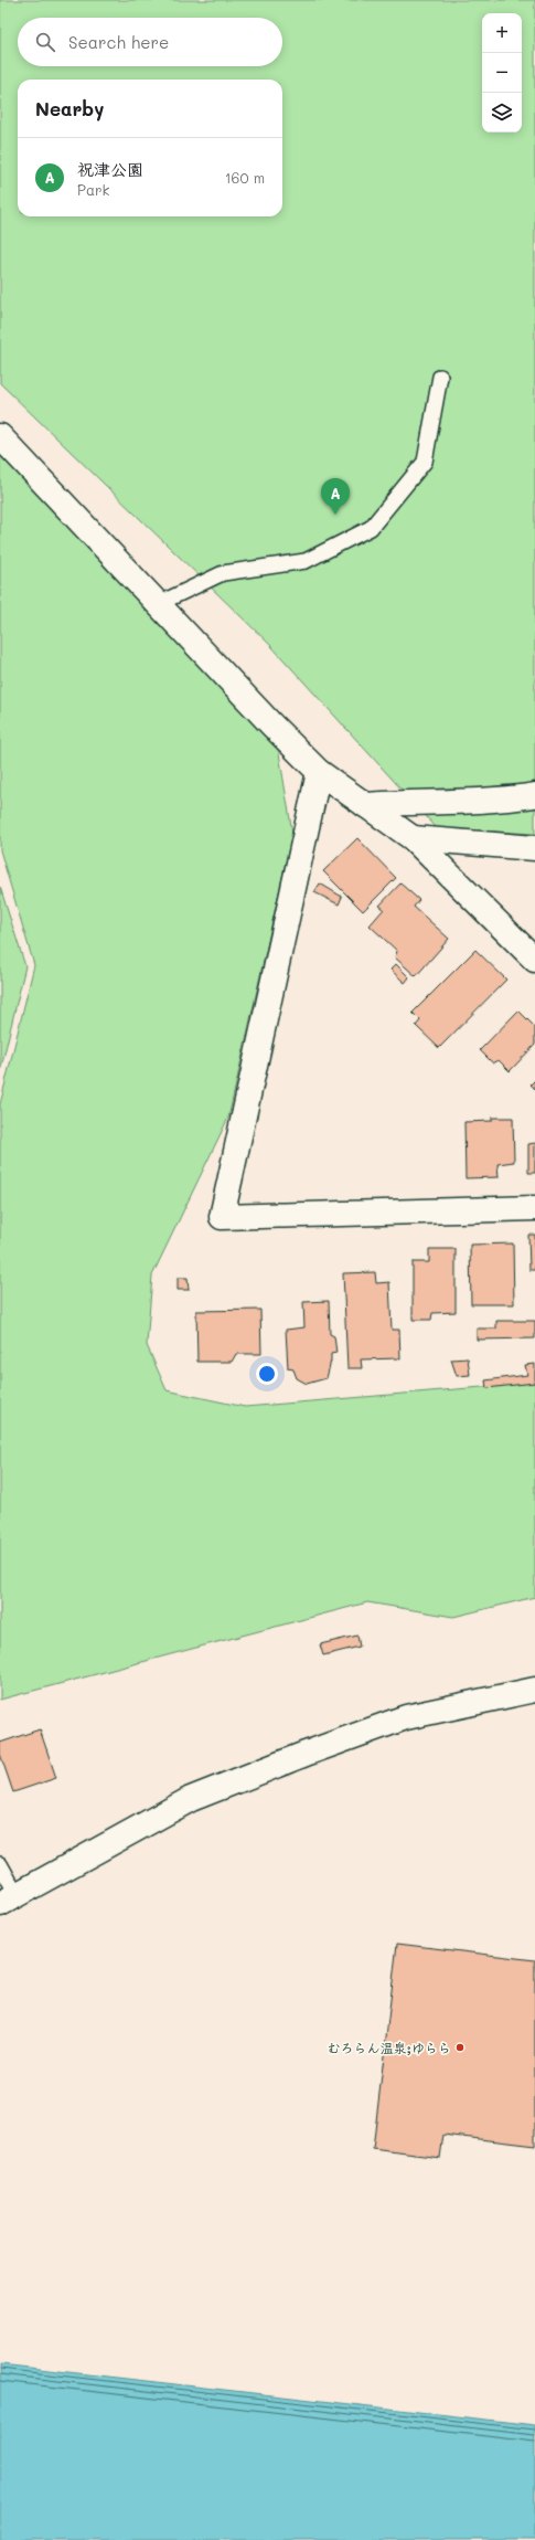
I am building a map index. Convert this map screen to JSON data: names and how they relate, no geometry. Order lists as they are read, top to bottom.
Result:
{
  "places": ["むろらん温泉;ゆらら"],
  "page": {
    "map_buttons": ["+", "−"],
    "search": "Search here",
    "heading": "Nearby",
    "list": [
      {
        "mark": "A",
        "name": "祝津公園",
        "note": "Park",
        "value": "160 m"
      }
    ],
    "pins": "A"
  }
}
